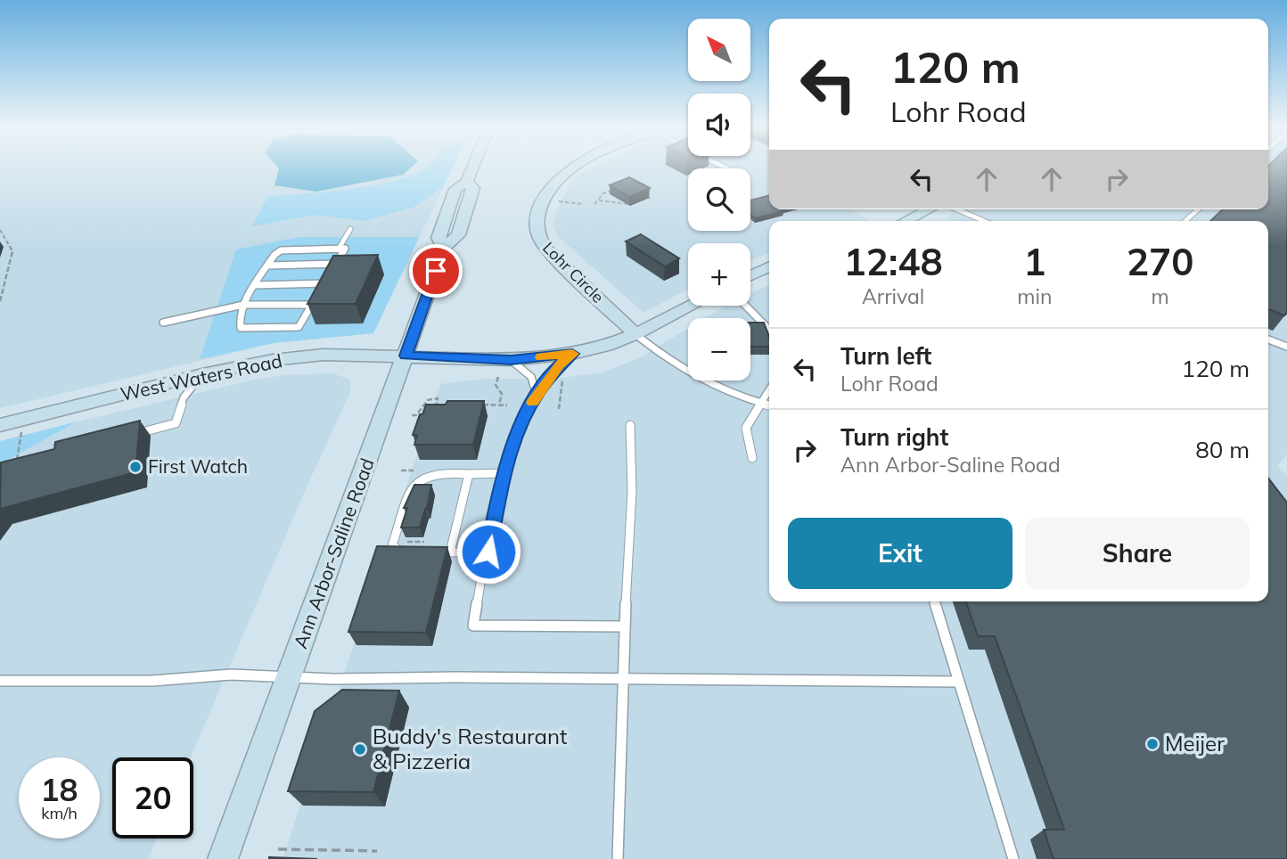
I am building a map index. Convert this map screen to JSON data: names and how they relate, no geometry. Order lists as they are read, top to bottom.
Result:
{
  "streets": {
    "street": ["Lohr Circle", "West Waters Road", "Ann Arbor-Saline Road"]
  },
  "crossings": [
    ["Lohr Circle", "West Waters Road"],
    ["West Waters Road", "Ann Arbor-Saline Road"]
  ],
  "places": ["First Watch", "Meijer", "Buddy's Restaurant & Pizzeria"],
  "north": "top left",
  "page": {
    "map_buttons": ["+", "−"],
    "turn": ["120 m", "Lohr Road"],
    "eta": [
      "12:48",
      "Arrival",
      "1",
      "min",
      "270",
      "m"
    ],
    "list": [
      {
        "name": "Turn left",
        "note": "Lohr Road",
        "value": "120 m"
      },
      {
        "name": "Turn right",
        "note": "Ann Arbor-Saline Road",
        "value": "80 m"
      }
    ],
    "buttons": ["Exit", "Share"],
    "speed": "18 km/h",
    "limit": "20"
  }
}
